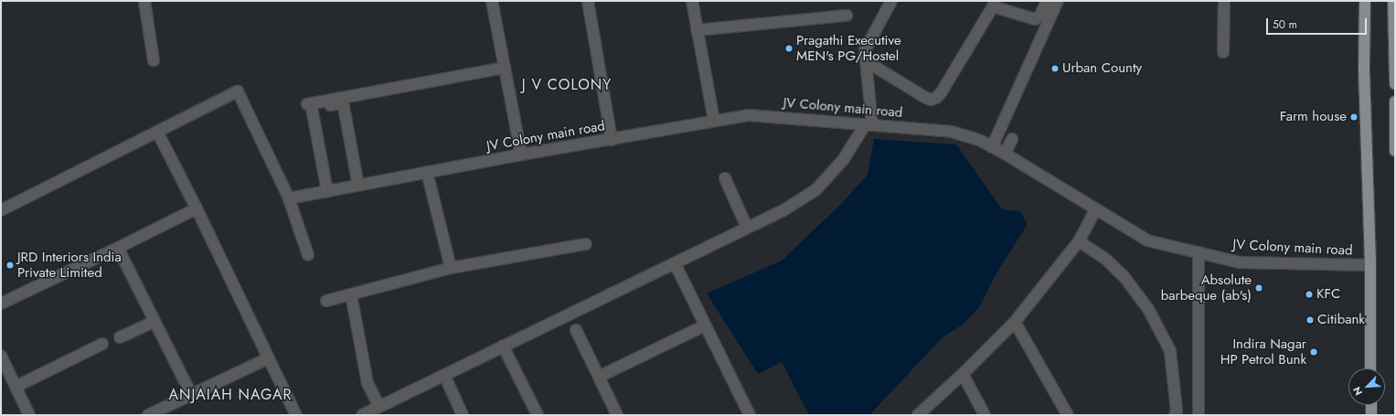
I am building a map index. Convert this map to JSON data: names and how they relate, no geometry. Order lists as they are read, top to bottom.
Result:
{
  "streets": {
    "street": ["JV Colony main road"]
  },
  "districts": ["J V COLONY", "ANJAIAH NAGAR"],
  "places": [
    "Pragathi Executive MEN's PG/Hostel",
    "Urban County",
    "Farm house",
    "JRD Interiors India Private Limited",
    "Absolute barbeque (ab's)",
    "KFC",
    "Citibank",
    "Indira Nagar HP Petrol Bunk"
  ],
  "scale_bar": "50 m",
  "north": "bottom left"
}
